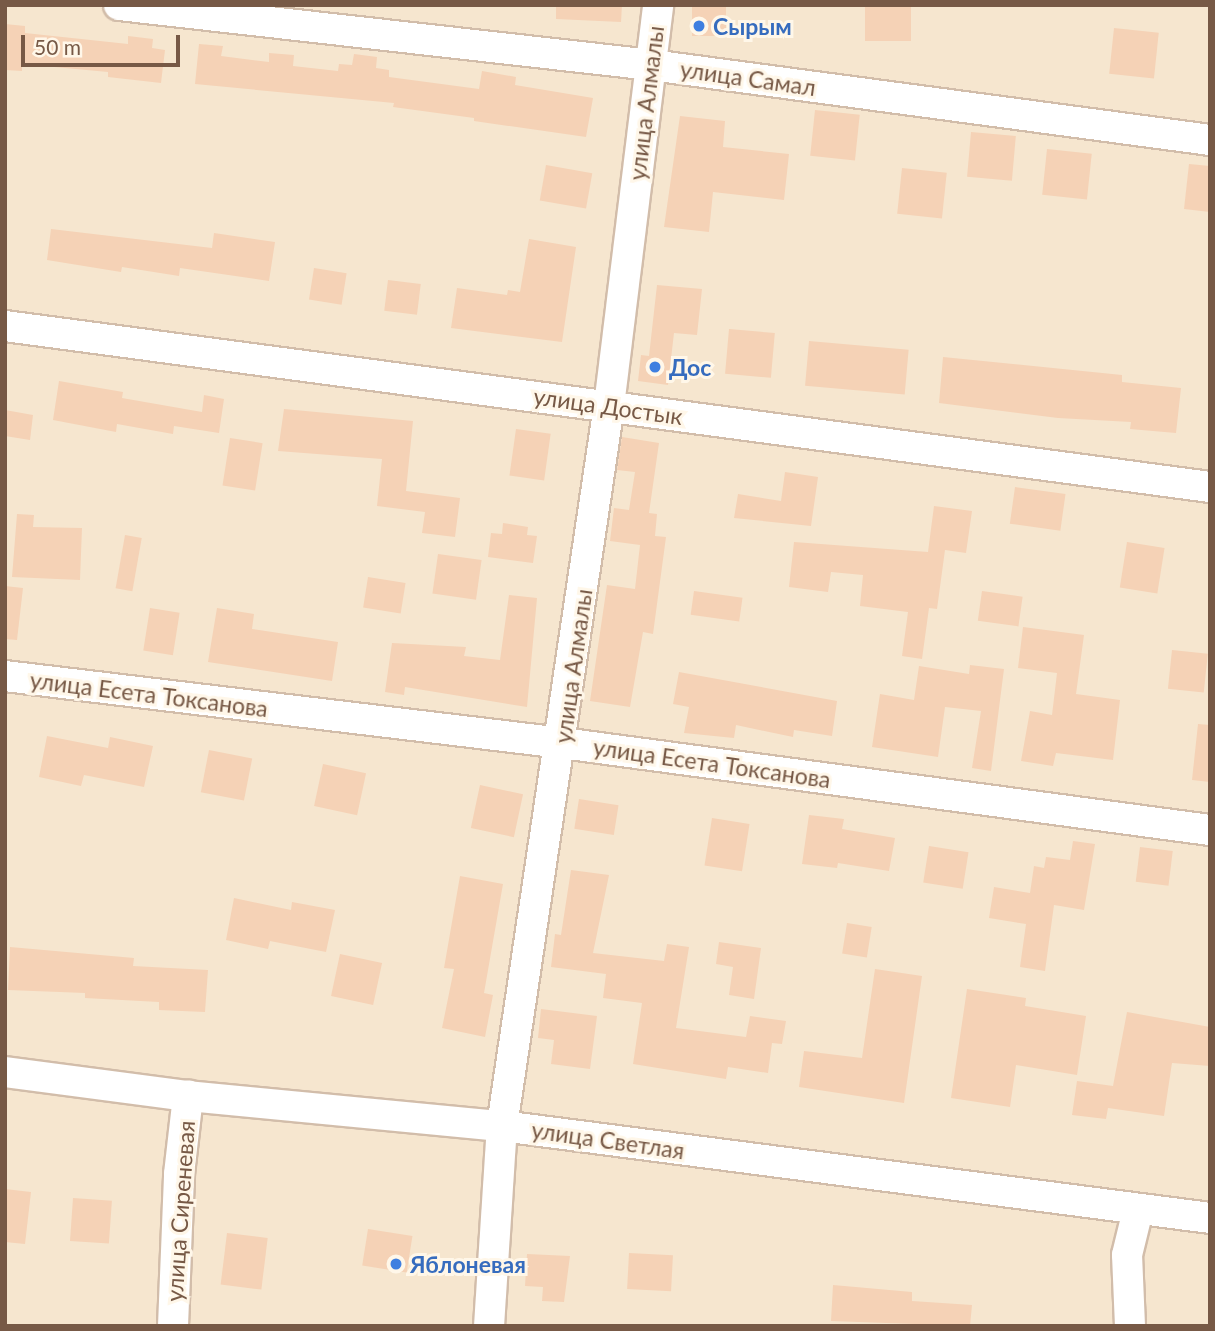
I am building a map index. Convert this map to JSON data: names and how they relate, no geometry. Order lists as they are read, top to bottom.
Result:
{
  "streets": {
    "street": [
      "улица Самал",
      "улица Алмалы",
      "улица Достык",
      "улица Есета Токсанова",
      "улица Светлая",
      "улица Сиреневая"
    ]
  },
  "crossings": [
    ["улица Самал", "улица Алмалы"],
    ["улица Алмалы", "улица Достык"],
    ["улица Алмалы", "улица Есета Токсанова"],
    ["улица Алмалы", "улица Светлая"],
    ["улица Светлая", "улица Сиреневая"]
  ],
  "places": ["Сырым", "Дос", "Яблоневая"],
  "scale_bar": "50 m"
}
